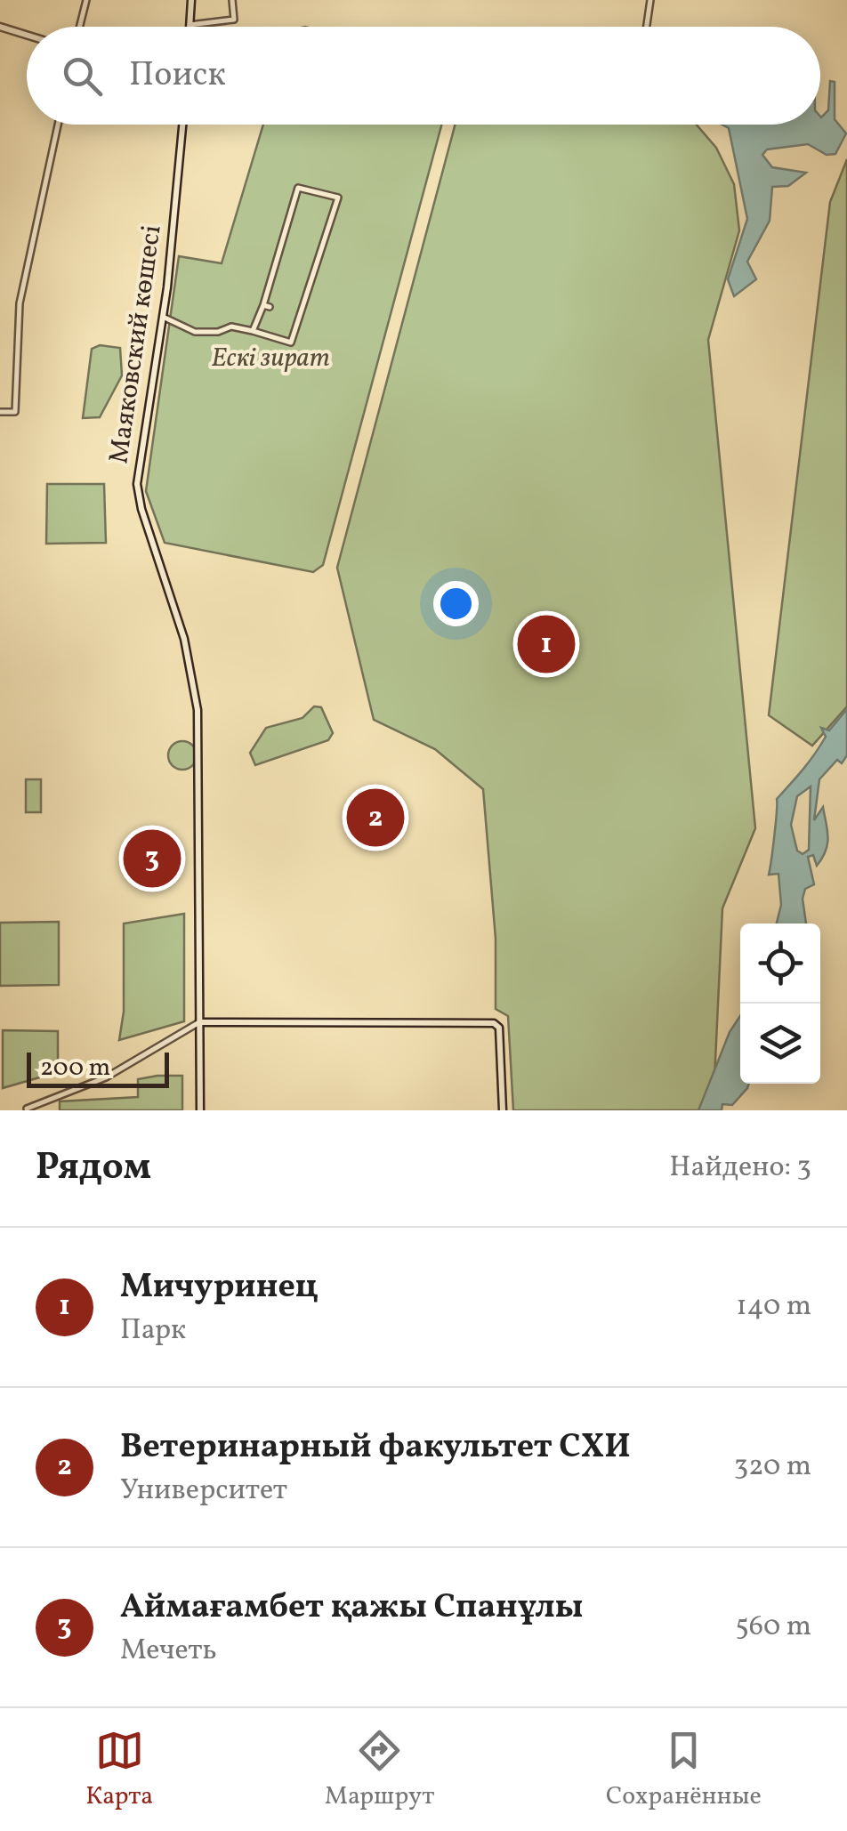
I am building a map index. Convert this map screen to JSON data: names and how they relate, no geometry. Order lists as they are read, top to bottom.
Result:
{
  "streets": {
    "main road": ["Маяковский көшесі"]
  },
  "parks": ["Ескі зират"],
  "scale_bar": "200 m",
  "page": {
    "search": "Поиск",
    "pins": ["1", "2", "3"],
    "scale": "200 m",
    "heading": ["Рядом", "Найдено: 3"],
    "list": [
      {
        "mark": "1",
        "name": "Мичуринец",
        "note": "Парк",
        "value": "140 m"
      },
      {
        "mark": "2",
        "name": "Ветеринарный факультет СХИ",
        "note": "Университет",
        "value": "320 m"
      },
      {
        "mark": "3",
        "name": "Аймағамбет қажы Спанұлы",
        "note": "Мечеть",
        "value": "560 m"
      }
    ],
    "nav": ["Карта", "Маршрут", "Сохранённые"]
  }
}
